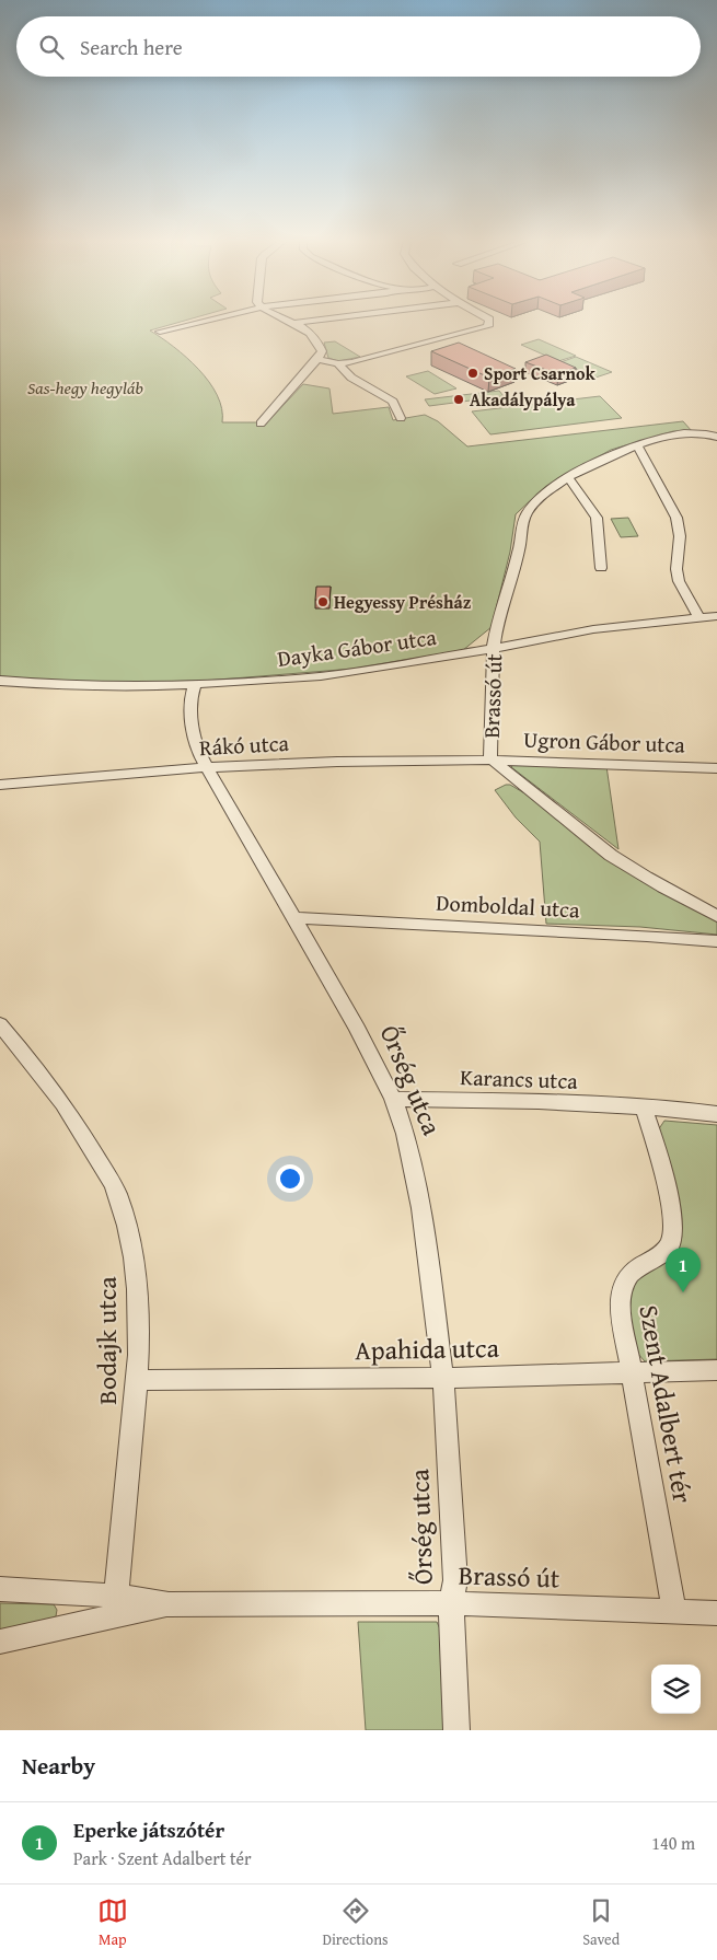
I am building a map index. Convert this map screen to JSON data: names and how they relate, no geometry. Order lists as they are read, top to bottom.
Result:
{
  "streets": {
    "street": [
      "Dayka Gábor utca",
      "Brassó út",
      "Ugron Gábor utca",
      "Rákó utca",
      "Domboldal utca",
      "Karancs utca",
      "Őrség utca",
      "Bodajk utca",
      "Apahida utca",
      "Szent Adalbert tér"
    ]
  },
  "crossings": [
    ["Dayka Gábor utca", "Brassó út"],
    ["Dayka Gábor utca", "Őrség utca"],
    ["Brassó út", "Ugron Gábor utca"],
    ["Brassó út", "Rákó utca"],
    ["Brassó út", "Őrség utca"],
    ["Brassó út", "Bodajk utca"],
    ["Brassó út", "Szent Adalbert tér"],
    ["Ugron Gábor utca", "Rákó utca"],
    ["Rákó utca", "Őrség utca"],
    ["Domboldal utca", "Őrség utca"],
    ["Karancs utca", "Őrség utca"],
    ["Karancs utca", "Szent Adalbert tér"],
    ["Őrség utca", "Apahida utca"],
    ["Bodajk utca", "Apahida utca"],
    ["Apahida utca", "Szent Adalbert tér"]
  ],
  "parks": ["Sas-hegy hegyláb"],
  "places": ["Sport Csarnok", "Akadálypálya", "Hegyessy Présház"],
  "page": {
    "search": "Search here",
    "pins": "1",
    "heading": "Nearby",
    "list": [
      {
        "mark": "1",
        "name": "Eperke játszótér",
        "note": "Park · Szent Adalbert tér",
        "value": "140 m"
      }
    ],
    "nav": ["Map", "Directions", "Saved"]
  }
}
